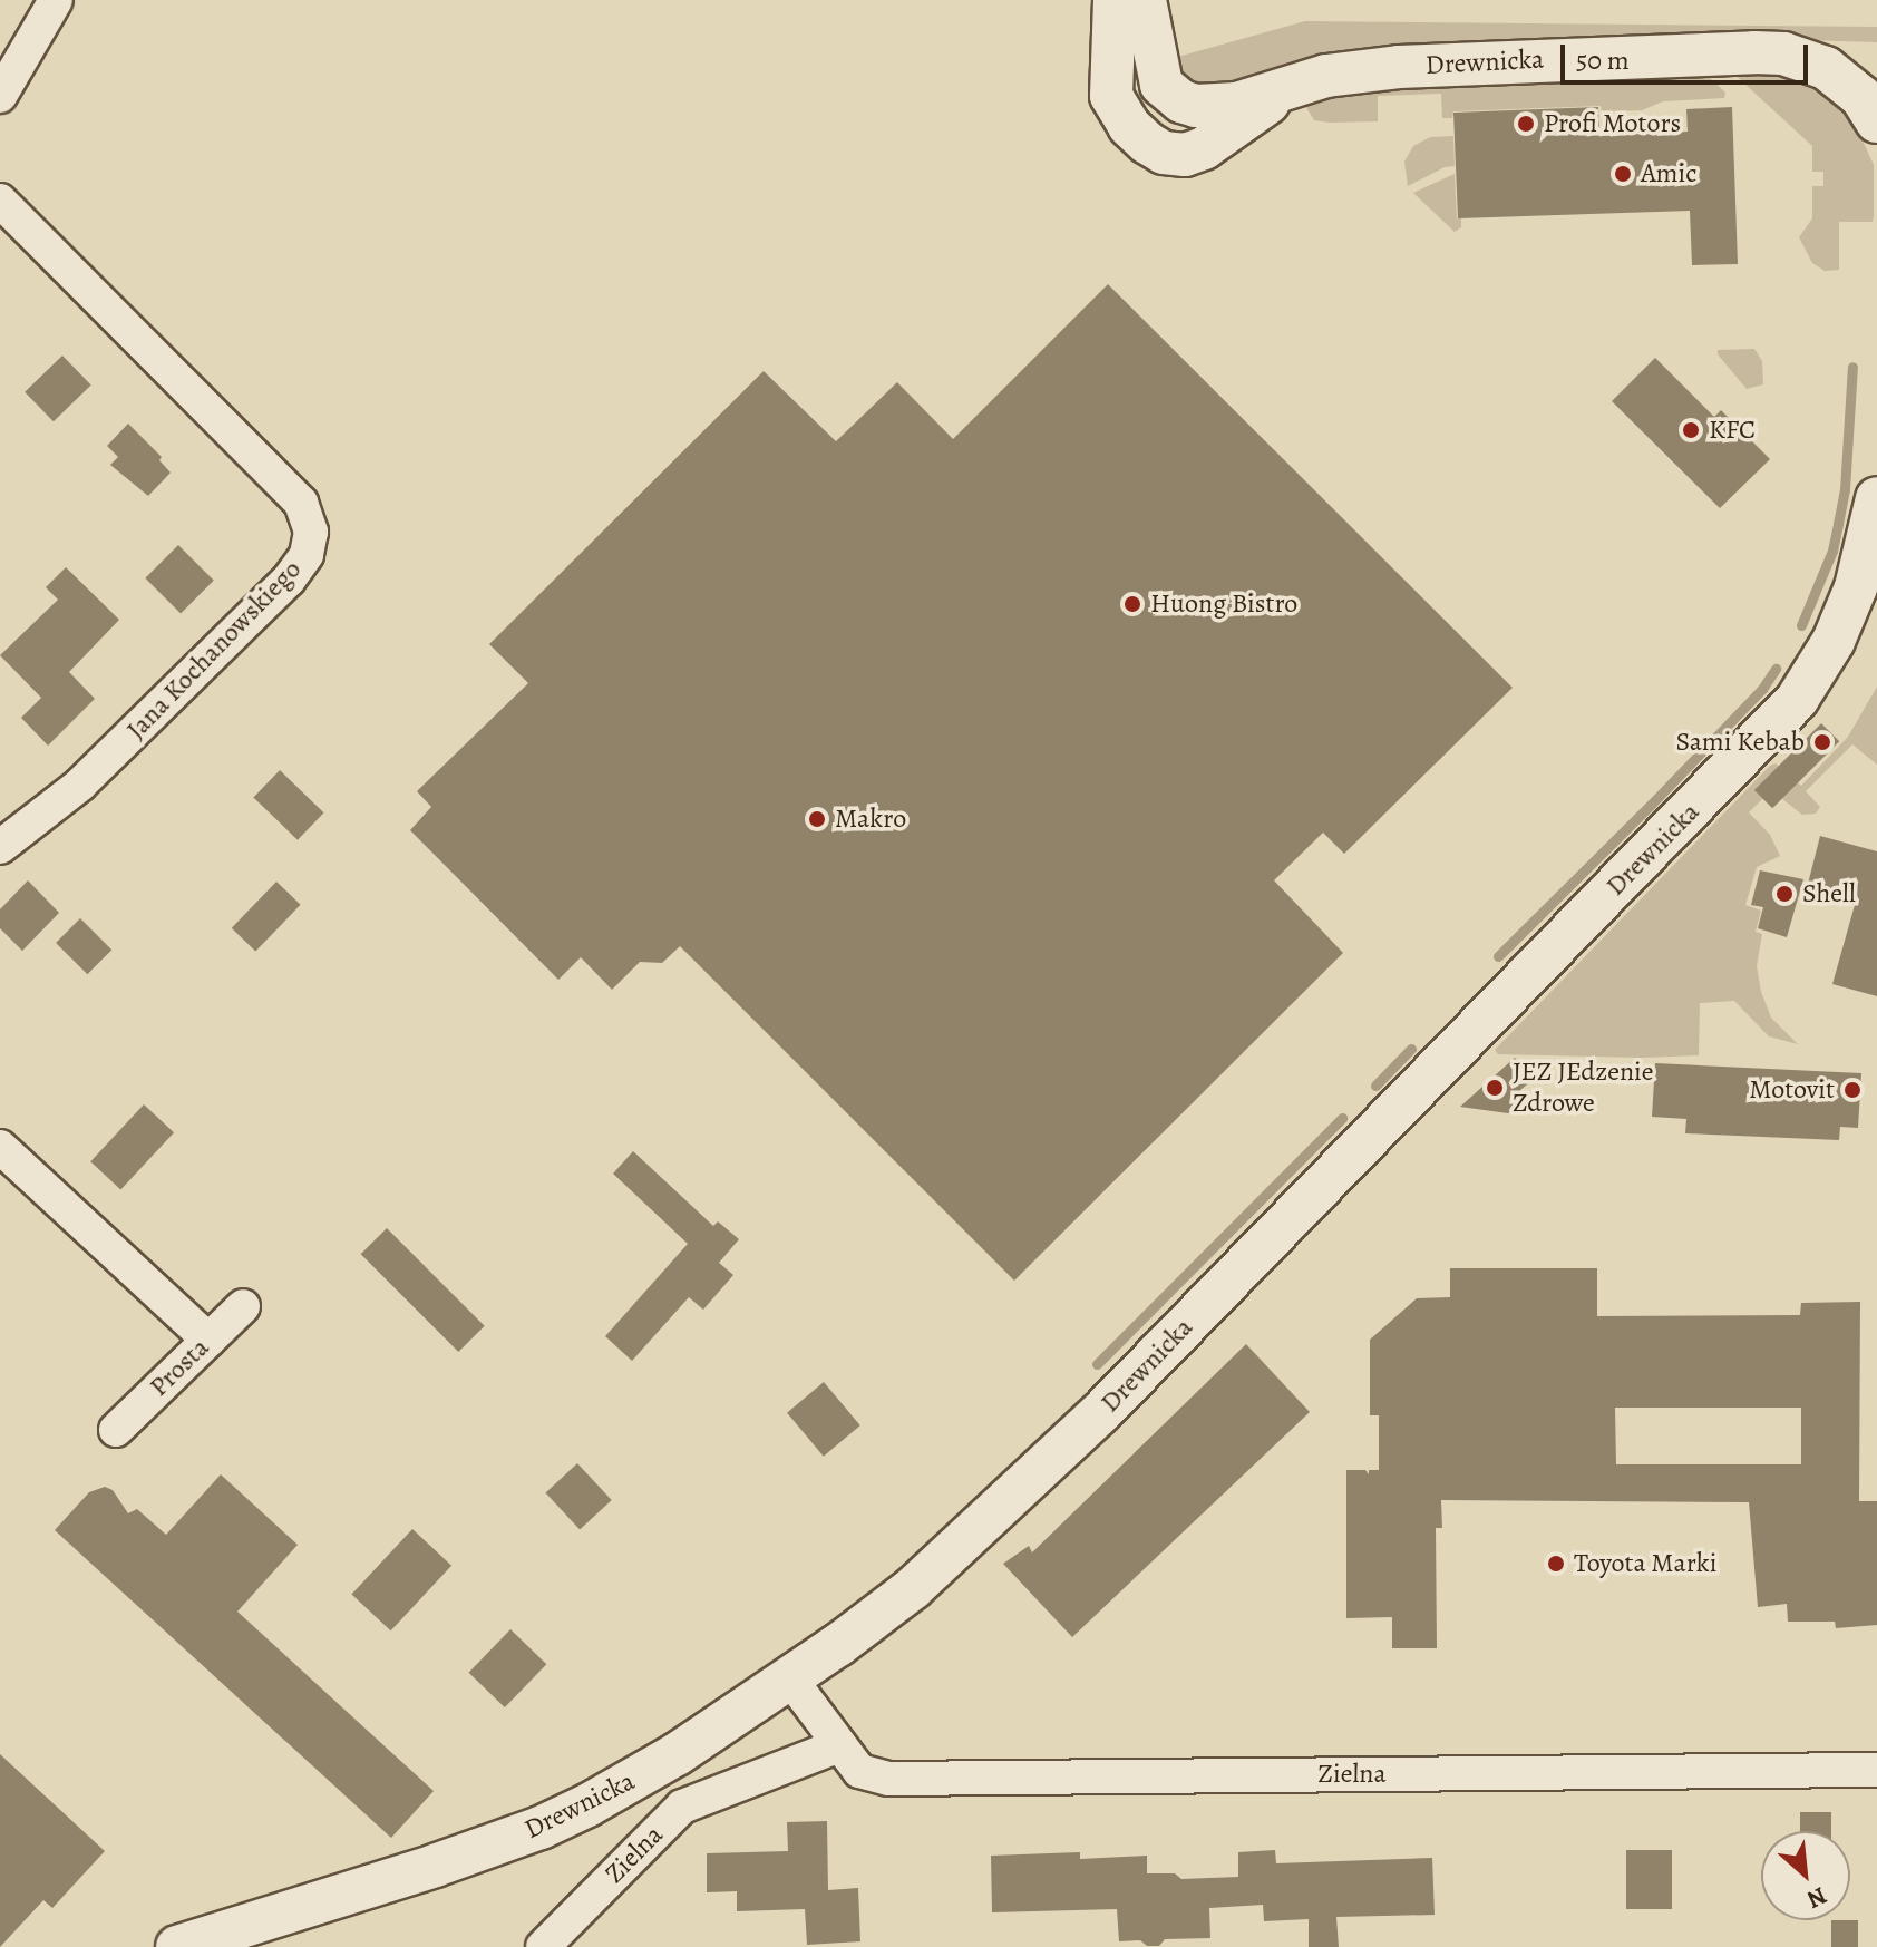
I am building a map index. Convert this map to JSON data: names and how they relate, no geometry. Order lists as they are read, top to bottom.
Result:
{
  "streets": {
    "street": [
      "Drewnicka",
      "Jana Kochanowskiego",
      "Prosta",
      "Zielna"
    ]
  },
  "crossings": [
    ["Drewnicka", "Zielna"]
  ],
  "places": [
    "Profi Motors",
    "Amic",
    "KFC",
    "Huong Bistro",
    "Sami Kebab",
    "Makro",
    "Shell",
    "JEZ JEdzenie Zdrowe",
    "Motovit",
    "Toyota Marki"
  ],
  "scale_bar": "50 m",
  "north": "bottom right"
}
